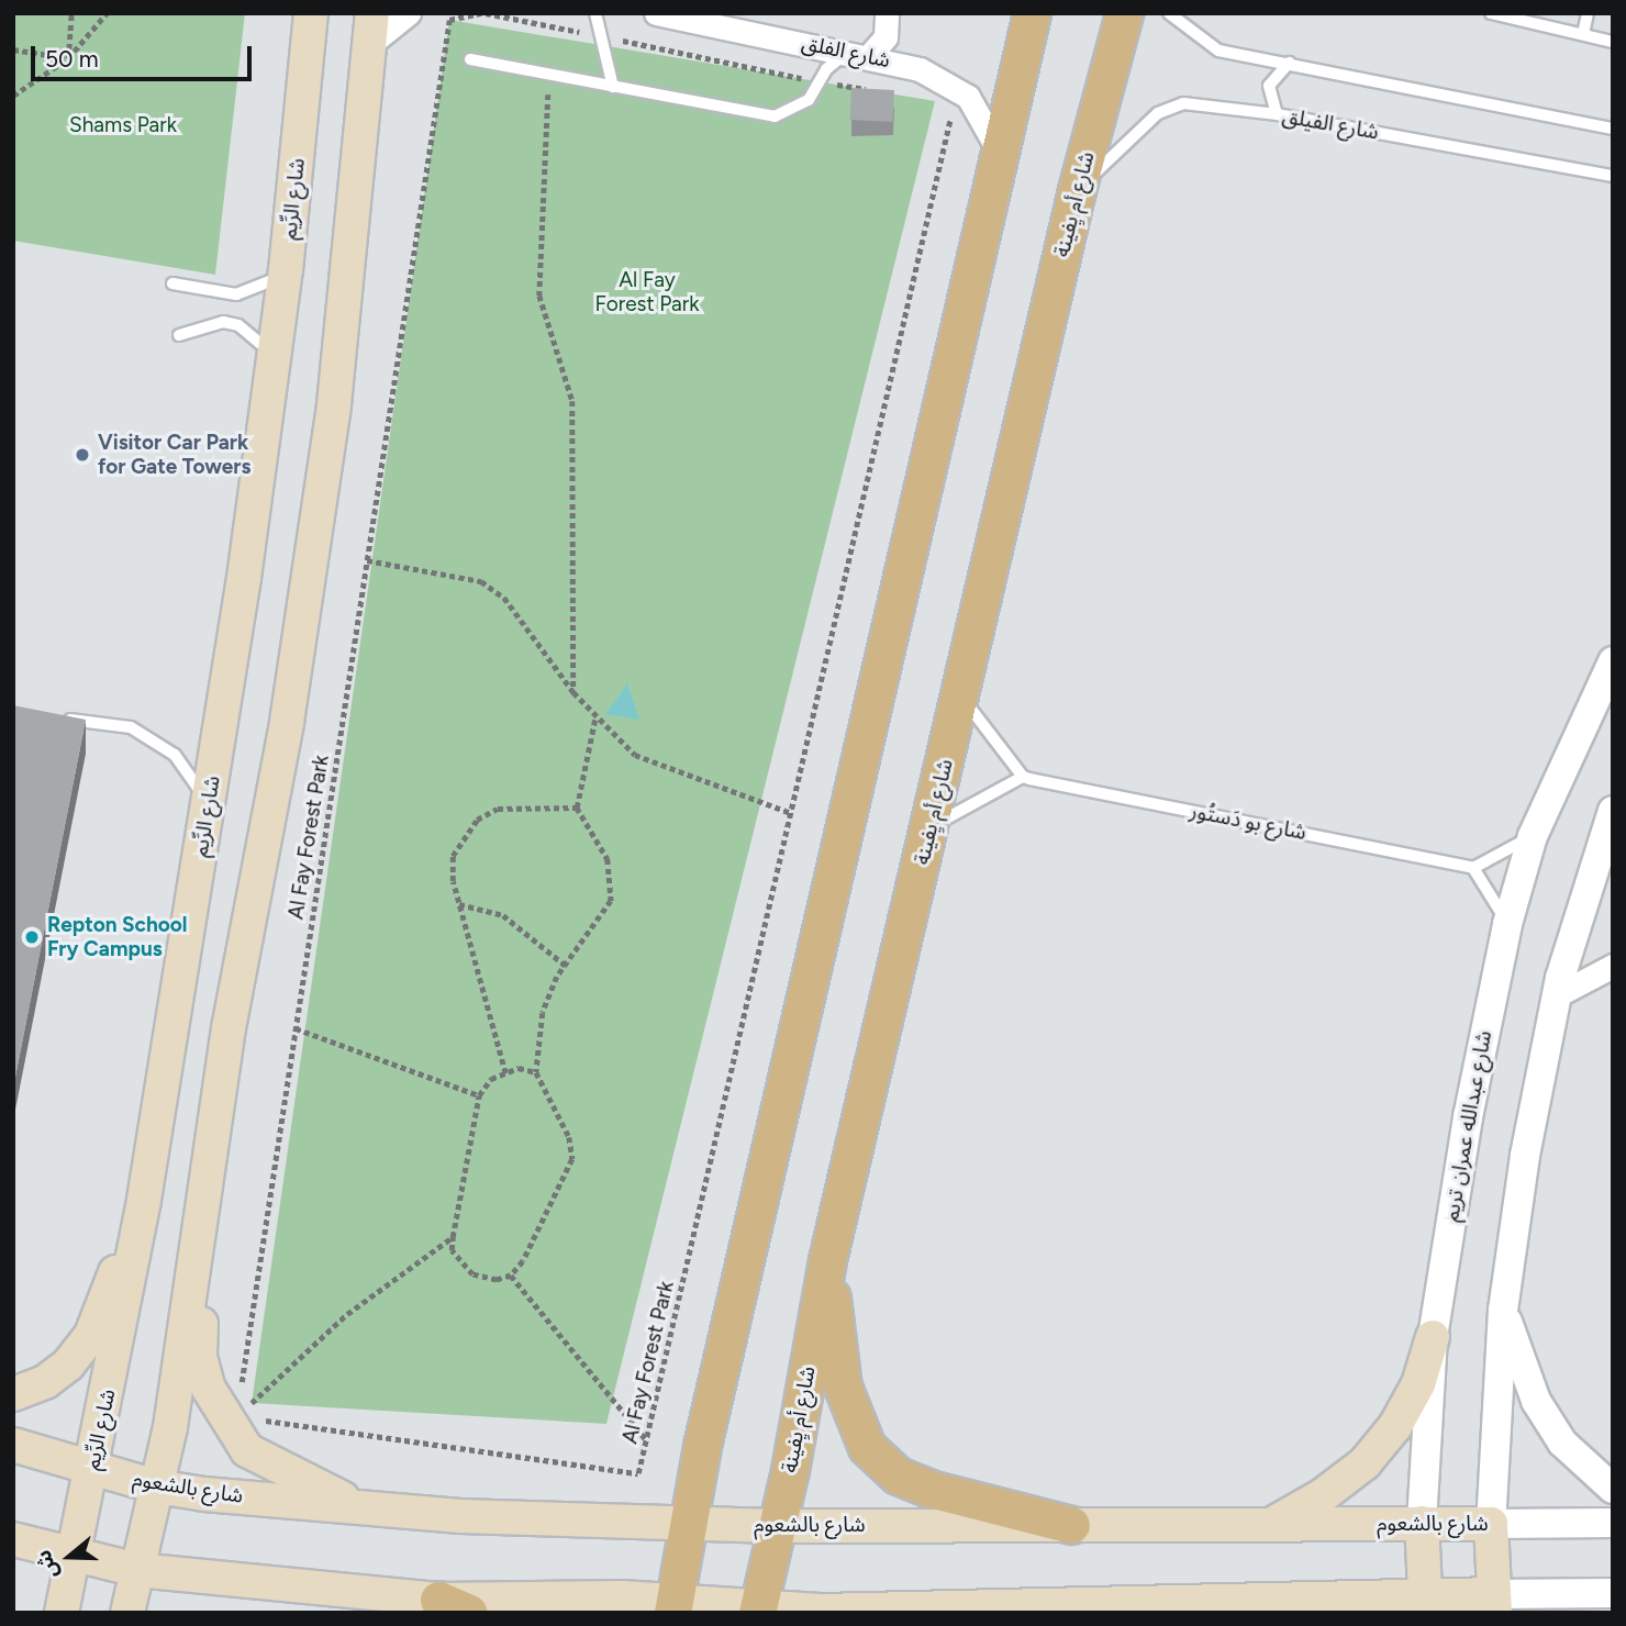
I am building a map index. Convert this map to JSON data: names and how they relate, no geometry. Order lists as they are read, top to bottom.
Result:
{
  "streets": {
    "main road": [
      "شارع الرِّيم",
      "شارع أم يِفينة",
      "شارع عبدالله عمران تريم",
      "شارع بالشعوم"
    ],
    "street": ["شارع الفلق"],
    "lane": ["شارع الفيلق", "شارع بو دَستُور"],
    "path": ["Al Fay Forest Park"]
  },
  "crossings": [
    ["شارع الفيلق", "شارع أم يِفينة"],
    ["شارع الرِّيم", "شارع بالشعوم"],
    ["شارع أم يِفينة", "شارع بالشعوم"],
    ["شارع عبدالله عمران تريم", "شارع بالشعوم"]
  ],
  "parks": ["Shams Park", "Al Fay Forest Park"],
  "places": ["Visitor Car Park for Gate Towers", "Repton School Fry Campus"],
  "scale_bar": "50 m",
  "north": "left"
}
